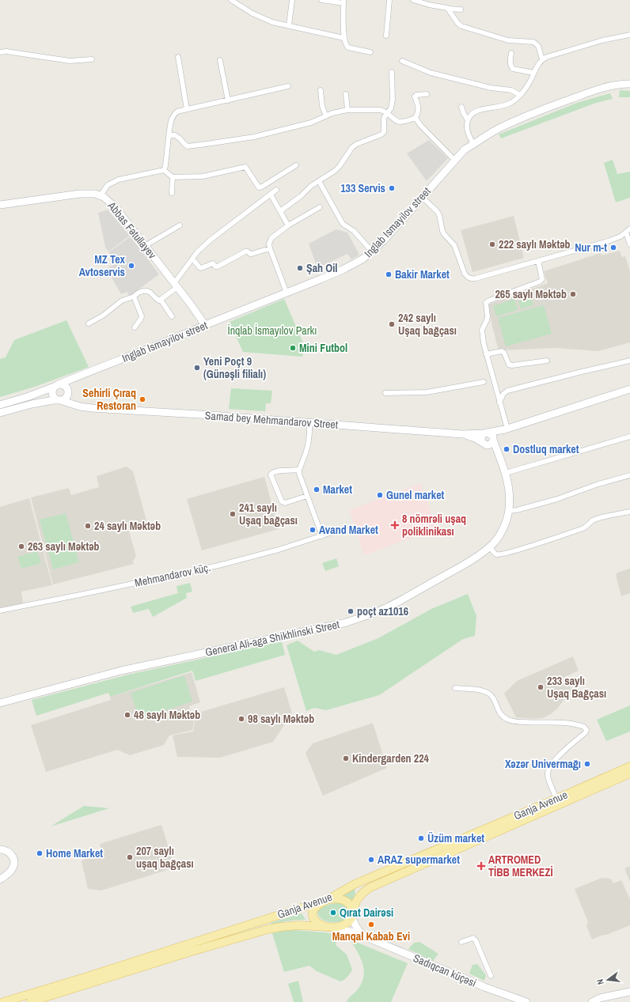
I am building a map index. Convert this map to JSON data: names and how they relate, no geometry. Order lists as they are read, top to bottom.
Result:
{
  "streets": {
    "main road": [
      "Inglab Ismayilov street",
      "Abbas Fətullayev",
      "Samad bey Mehmandarov Street",
      "General Ali-aga Shikhlinski Street",
      "Ganja Avenue",
      "Sadıqcan küçəsi"
    ],
    "street": ["Mehmandarov küç."]
  },
  "crossings": [
    ["Inglab Ismayilov street", "Abbas Fətullayev"],
    ["Inglab Ismayilov street", "Samad bey Mehmandarov Street"],
    ["Ganja Avenue", "Sadıqcan küçəsi"]
  ],
  "parks": ["İnqlab İsmayılov Parkı"],
  "places": {
    "other": [
      "133 Servis",
      "222 saylı Məktəb",
      "Nur m-t",
      "MZ Tex Avtoservis",
      "Şah Oil",
      "Bakir Market",
      "265 saylı Məktəb",
      "242 saylı Uşaq bağçası",
      "Mini Futbol",
      "Yeni Poçt 9 (Günəşli filialı)",
      "Sehirli Çıraq Restoran",
      "Dostluq market",
      "Market",
      "Gunel market",
      "241 saylı Uşaq bağçası",
      "24 saylı Məktəb",
      "Avand Market",
      "263 saylı Məktəb",
      "poçt az1016",
      "233 saylı Uşaq Bağçası",
      "48 saylı Məktəb",
      "98 saylı Məktəb",
      "Kindergarden 224",
      "Xəzər Univermağı",
      "Üzüm market",
      "Home Market",
      "207 saylı uşaq bağçası",
      "ARAZ supermarket",
      "Qırat Dairəsi",
      "Manqal Kabab Evi"
    ],
    "health": ["8 nömrəli uşaq poliklinikası", "ARTROMED TİBB MERKEZİ"]
  },
  "north": "left"
}
